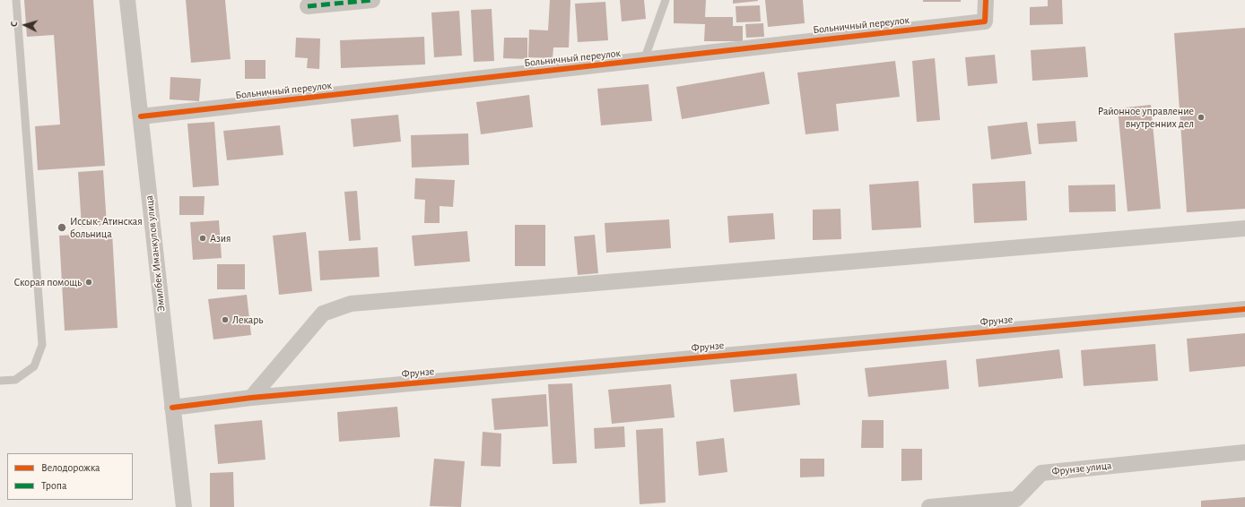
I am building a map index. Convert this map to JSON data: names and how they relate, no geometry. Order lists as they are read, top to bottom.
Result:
{
  "streets": {
    "street": [
      "Больничный переулок",
      "Эмилбек Иманкулов улица",
      "Фрунзе",
      "Фрунзе улица"
    ]
  },
  "crossings": [
    ["Больничный переулок", "Эмилбек Иманкулов улица"],
    ["Эмилбек Иманкулов улица", "Фрунзе"]
  ],
  "places": [
    "Районное управление внутренних дел",
    "Иссык- Атинская больница",
    "Азия",
    "Скорая помощь",
    "Лекарь"
  ],
  "legend": ["Велодорожка", "Тропа"],
  "north": "left"
}
